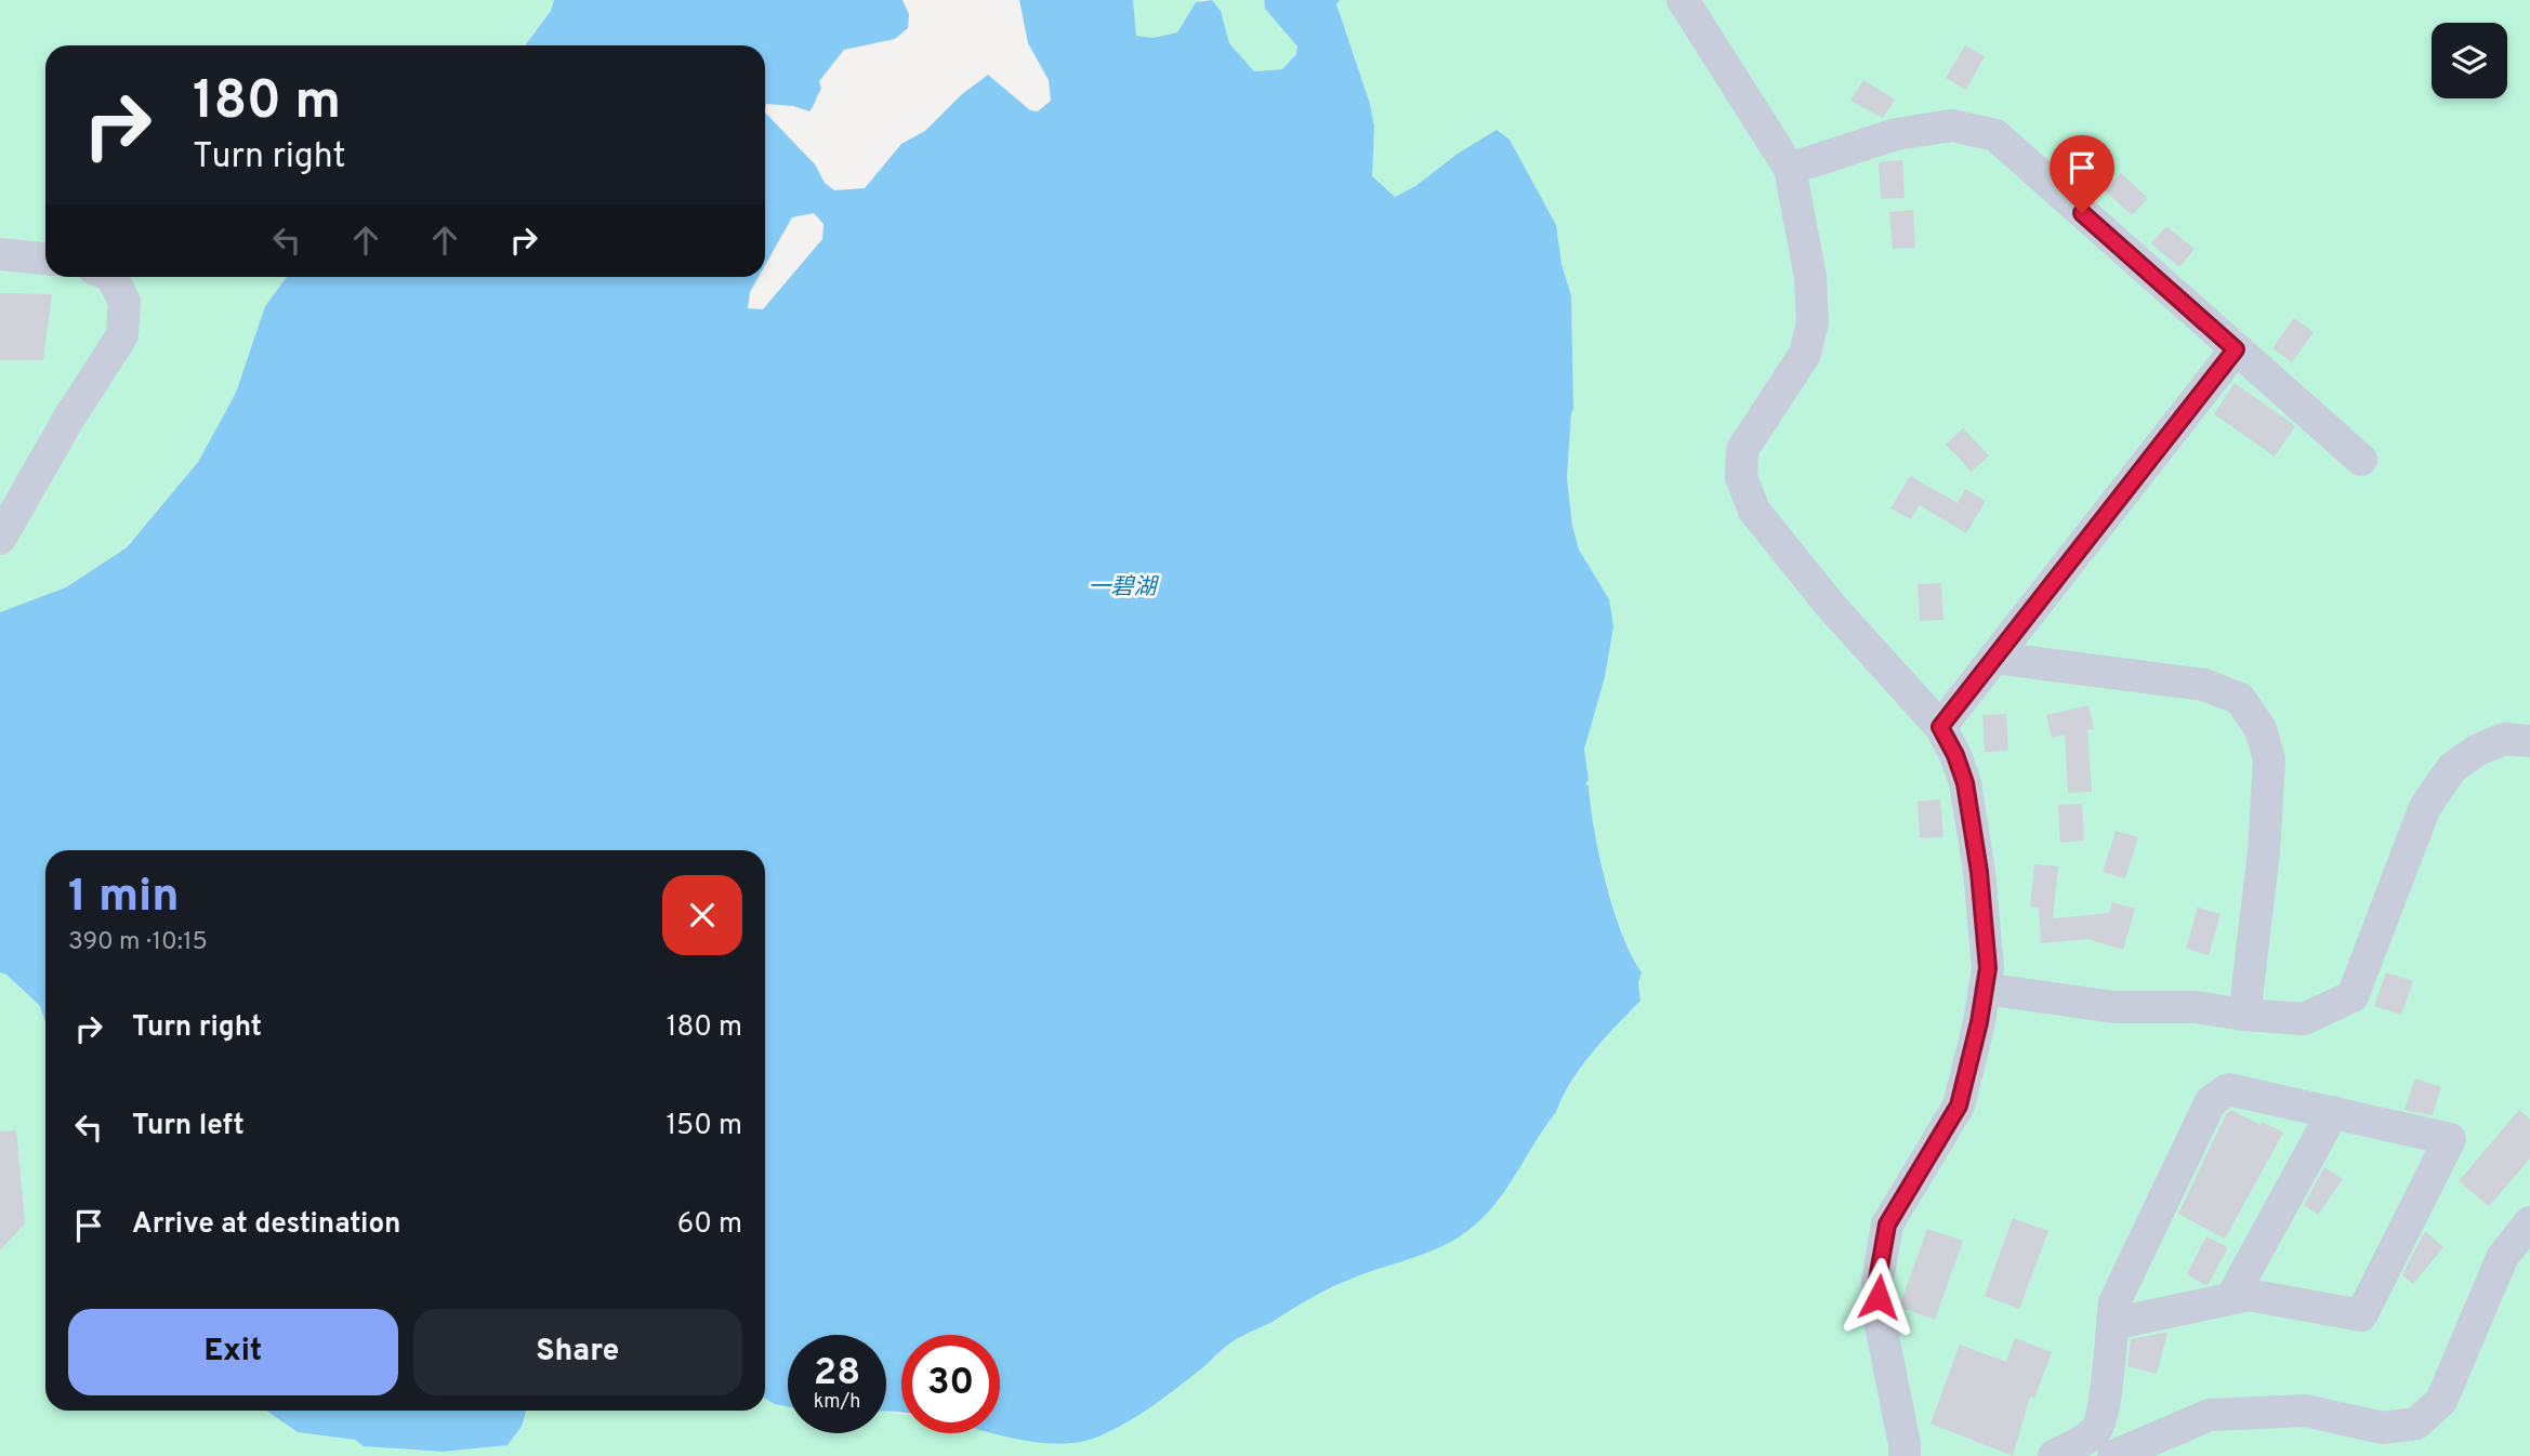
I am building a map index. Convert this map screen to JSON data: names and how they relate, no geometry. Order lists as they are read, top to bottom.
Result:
{
  "water": ["一碧湖"],
  "page": {
    "turn": ["180 m", "Turn right"],
    "heading": ["1 min", "390 m · 10:15"],
    "list": [
      {
        "name": "Turn right",
        "value": "180 m"
      },
      {
        "name": "Turn left",
        "value": "150 m"
      },
      {
        "name": "Arrive at destination",
        "value": "60 m"
      }
    ],
    "buttons": ["Exit", "Share"],
    "speed": "28 km/h",
    "limit": "30"
  }
}
